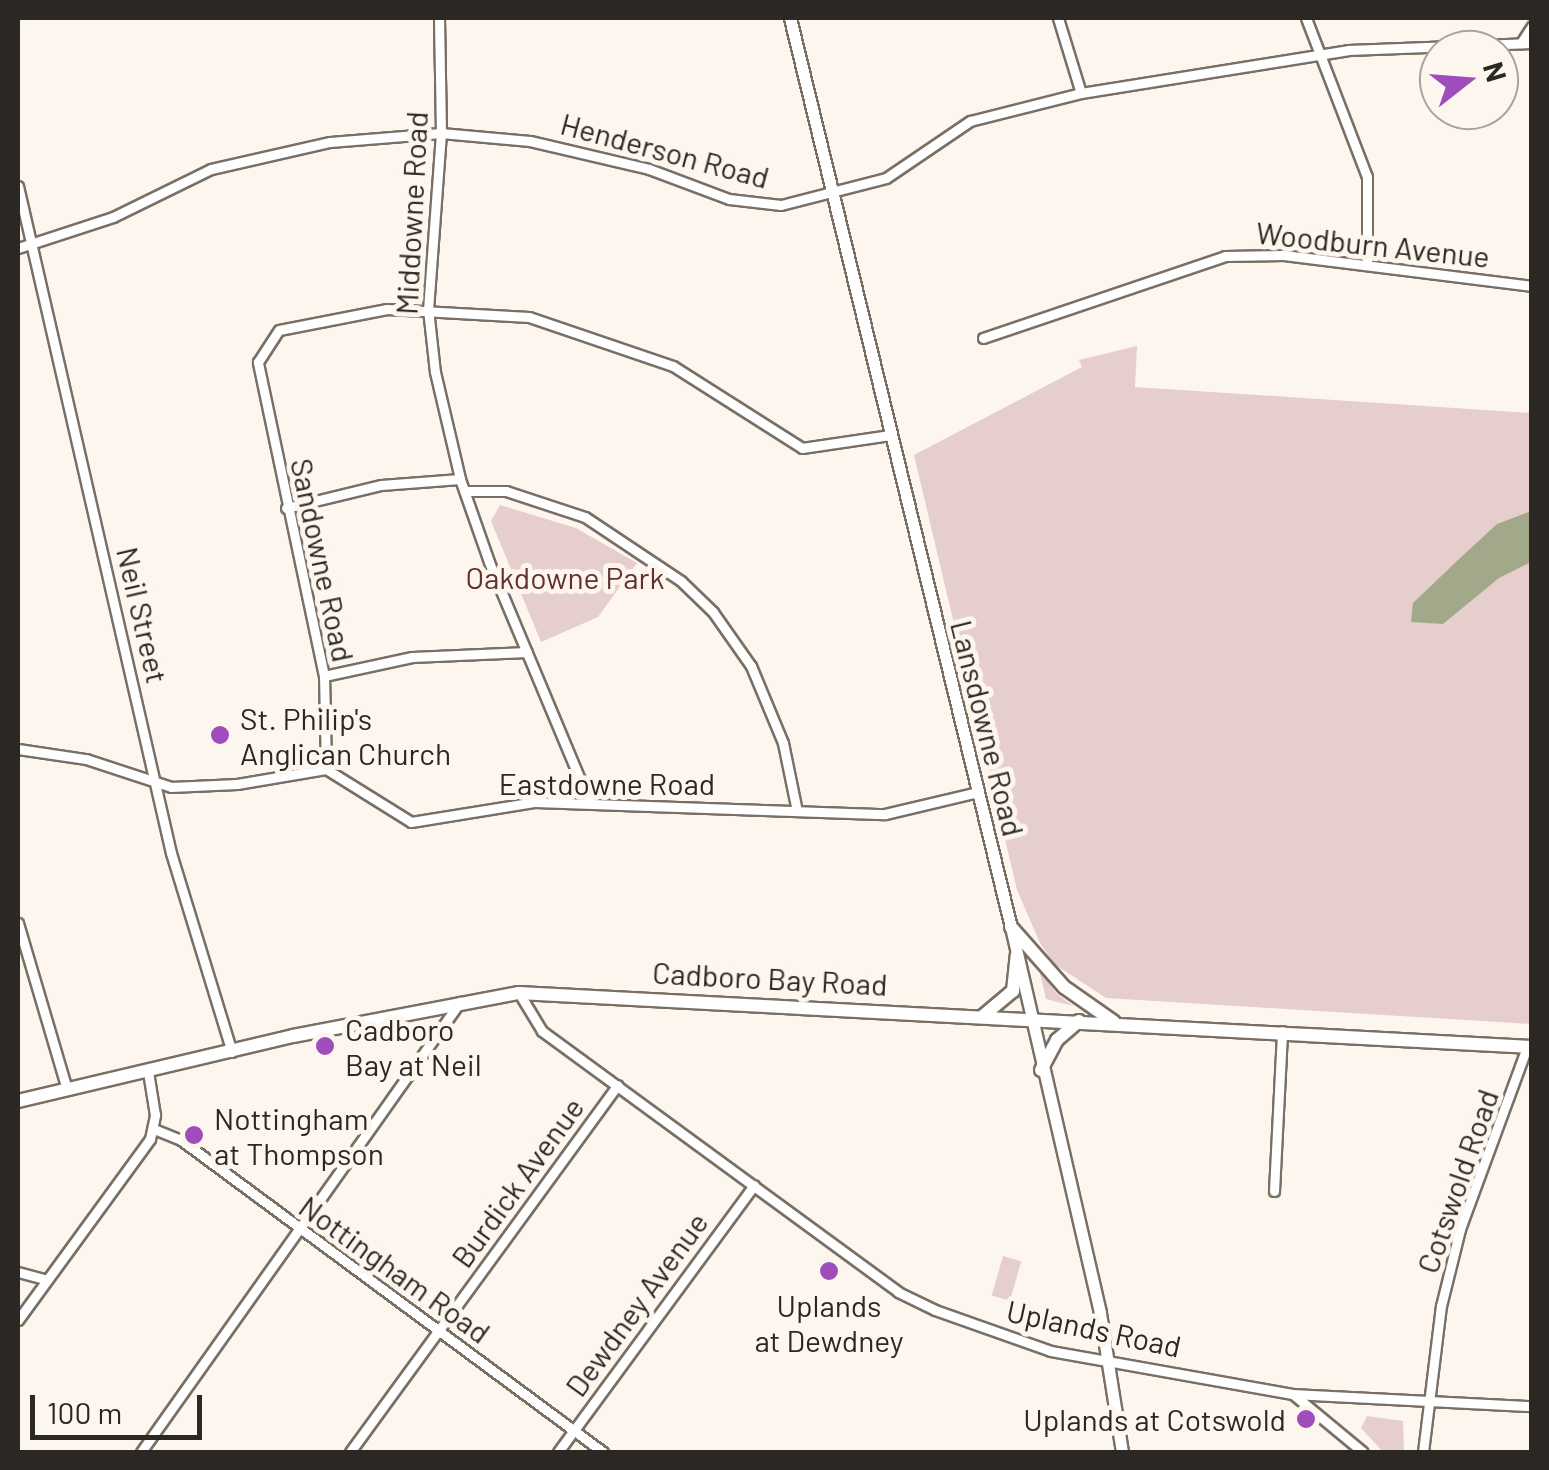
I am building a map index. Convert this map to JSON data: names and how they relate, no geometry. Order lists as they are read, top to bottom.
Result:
{
  "streets": {
    "main road": ["Cadboro Bay Road"],
    "street": [
      "Henderson Road",
      "Middowne Road",
      "Woodburn Avenue",
      "Sandowne Road",
      "Neil Street",
      "Lansdowne Road",
      "Eastdowne Road",
      "Cotswold Road",
      "Burdick Avenue",
      "Nottingham Road",
      "Dewdney Avenue",
      "Uplands Road"
    ]
  },
  "crossings": [
    ["Henderson Road", "Middowne Road"],
    ["Henderson Road", "Neil Street"],
    ["Henderson Road", "Lansdowne Road"],
    ["Middowne Road", "Sandowne Road"],
    ["Middowne Road", "Eastdowne Road"],
    ["Sandowne Road", "Eastdowne Road"],
    ["Neil Street", "Cadboro Bay Road"],
    ["Lansdowne Road", "Eastdowne Road"],
    ["Lansdowne Road", "Cadboro Bay Road"],
    ["Lansdowne Road", "Uplands Road"],
    ["Cadboro Bay Road", "Cotswold Road"],
    ["Cadboro Bay Road", "Uplands Road"],
    ["Cotswold Road", "Uplands Road"],
    ["Burdick Avenue", "Nottingham Road"],
    ["Burdick Avenue", "Uplands Road"],
    ["Nottingham Road", "Dewdney Avenue"],
    ["Dewdney Avenue", "Uplands Road"]
  ],
  "parks": ["Oakdowne Park"],
  "places": [
    "St. Philip's Anglican Church",
    "Cadboro Bay at Neil",
    "Nottingham at Thompson",
    "Uplands at Dewdney",
    "Uplands at Cotswold"
  ],
  "scale_bar": "100 m",
  "north": "right"
}
